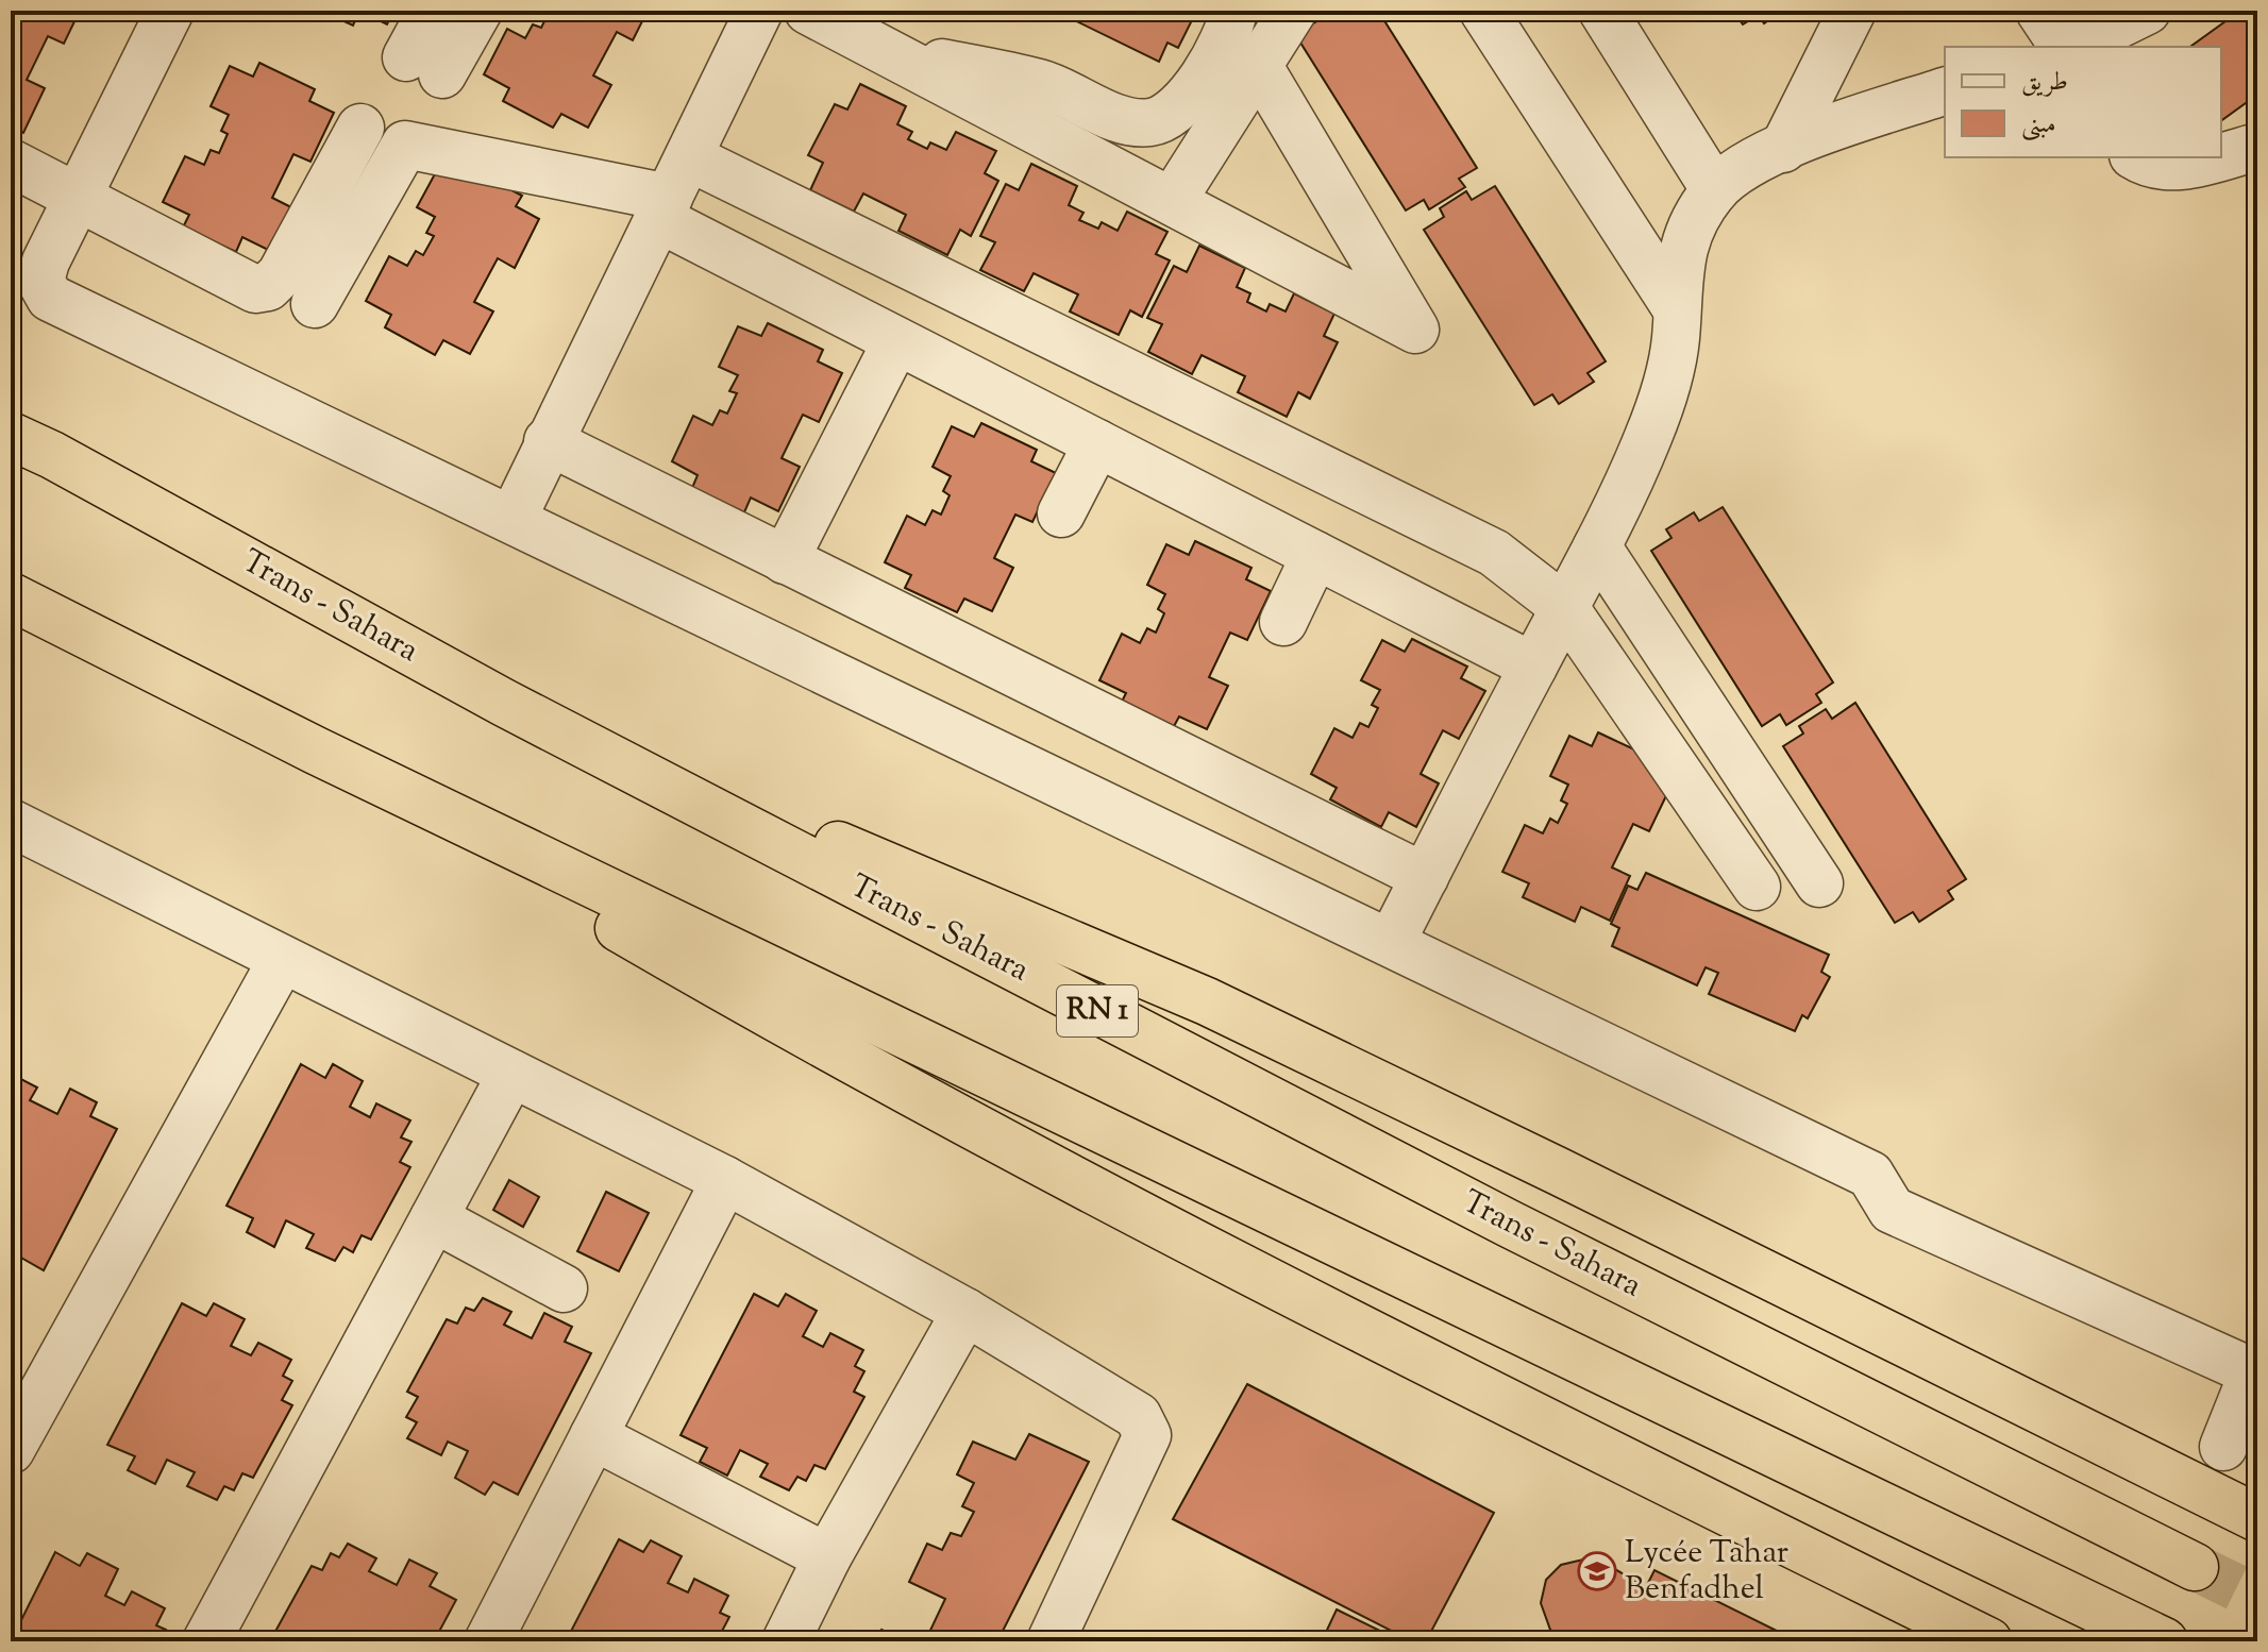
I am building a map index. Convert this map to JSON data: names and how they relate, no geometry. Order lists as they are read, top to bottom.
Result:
{
  "streets": {
    "highway": ["Trans - Sahara", "RN 1"]
  },
  "places": {
    "school or university": ["Lycée Tahar Benfadhel"]
  },
  "legend": ["طريق", "مبنى"]
}
